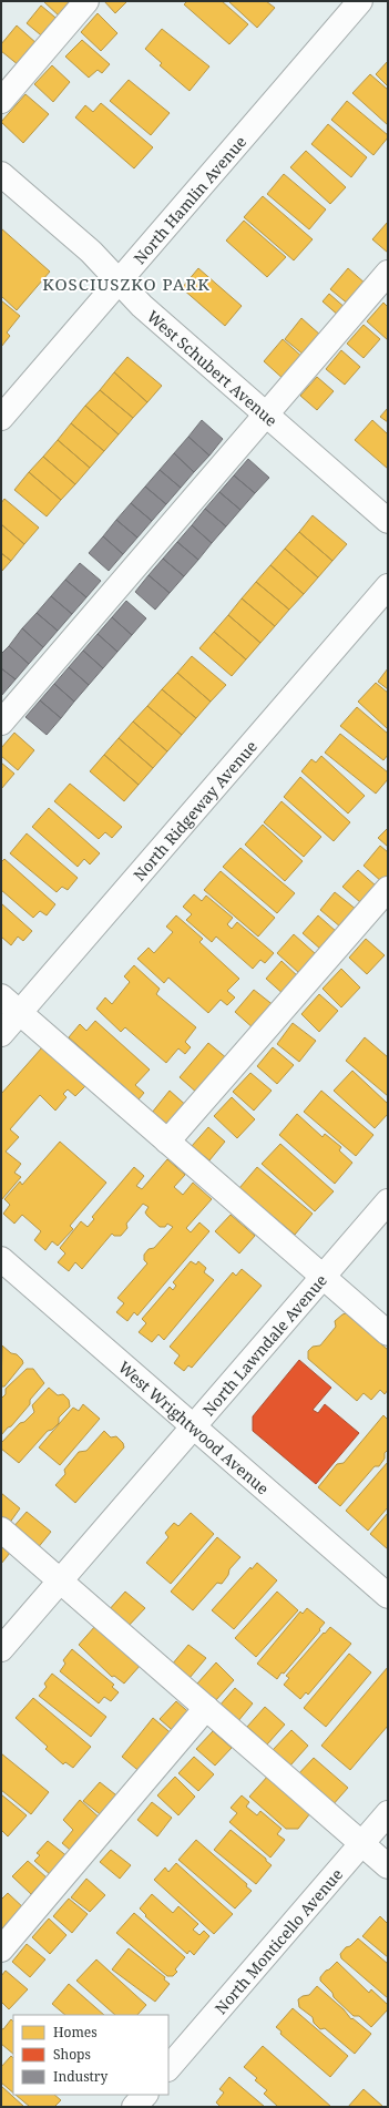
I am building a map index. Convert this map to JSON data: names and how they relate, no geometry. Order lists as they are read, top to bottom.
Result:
{
  "streets": {
    "street": [
      "North Hamlin Avenue",
      "West Schubert Avenue",
      "North Ridgeway Avenue",
      "North Lawndale Avenue",
      "West Wrightwood Avenue",
      "North Monticello Avenue"
    ]
  },
  "crossings": [
    ["North Hamlin Avenue", "West Schubert Avenue"],
    ["North Lawndale Avenue", "West Wrightwood Avenue"]
  ],
  "districts": ["KOSCIUSZKO PARK"],
  "legend": ["Homes", "Shops", "Industry"]
}
